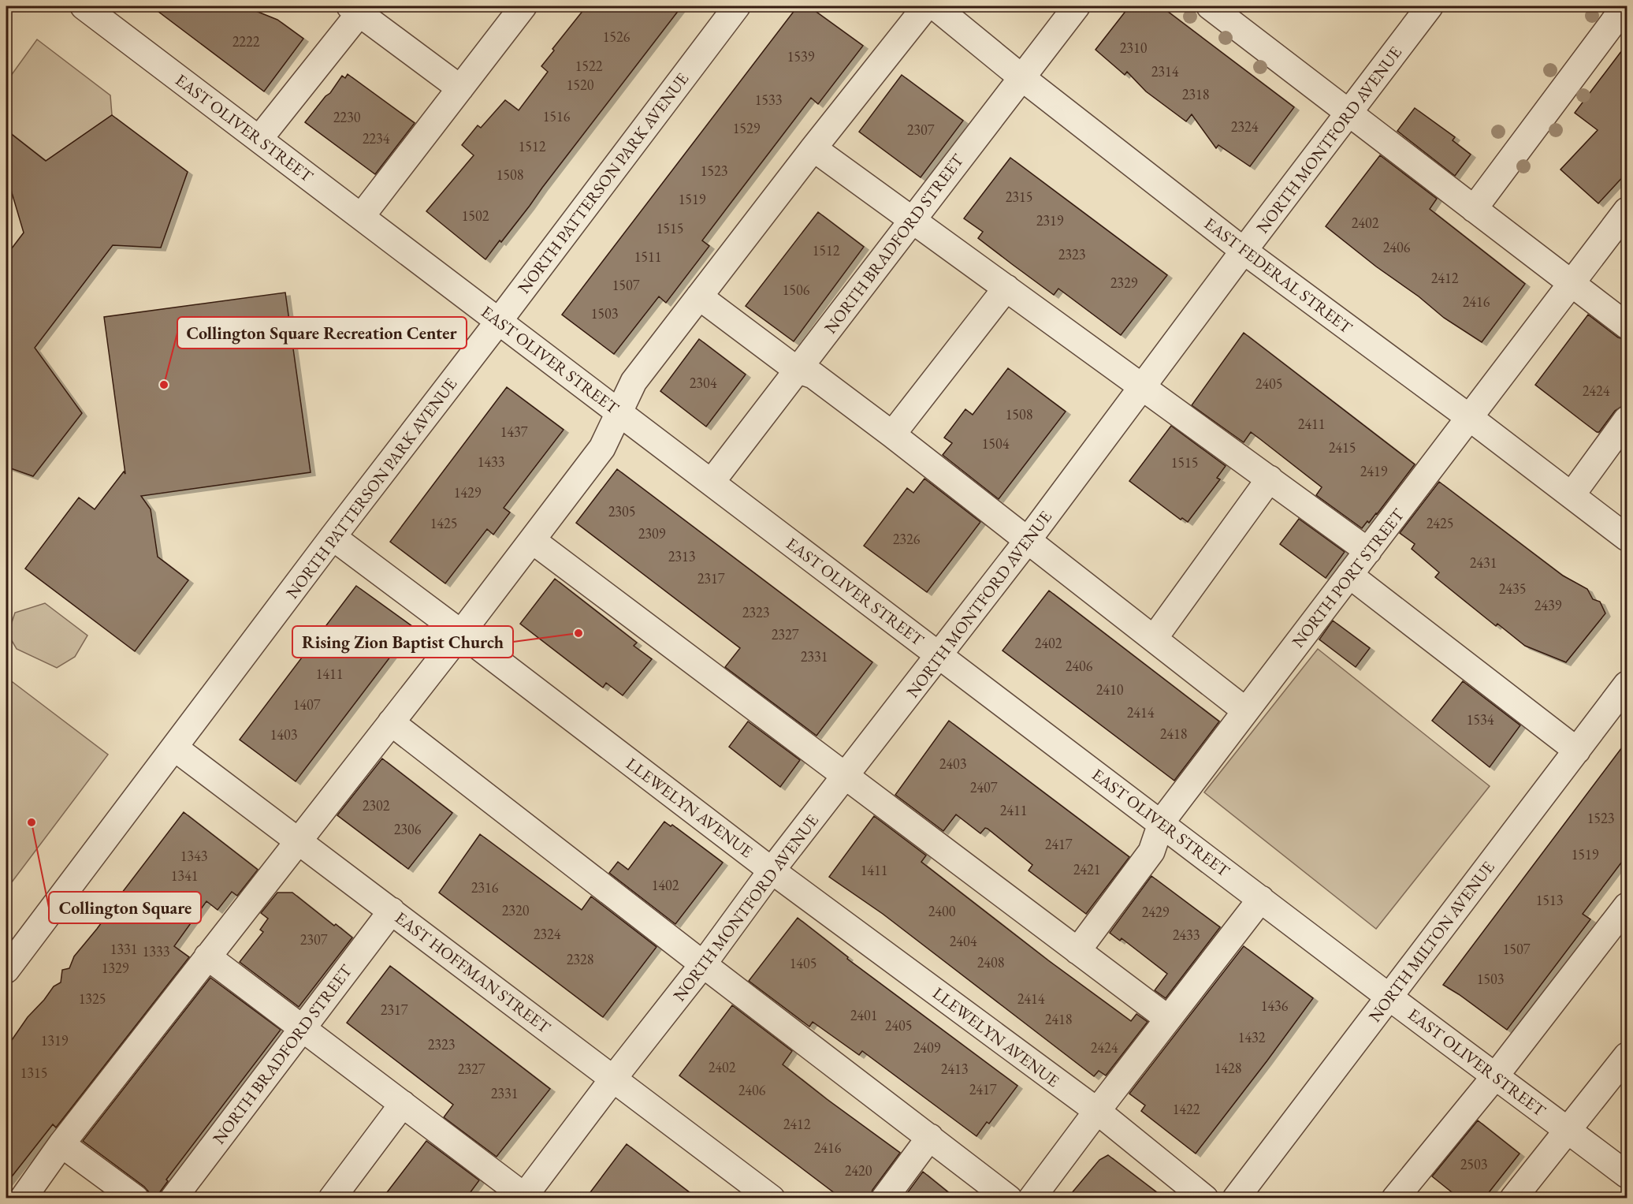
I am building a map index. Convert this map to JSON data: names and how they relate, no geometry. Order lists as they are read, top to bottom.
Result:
{
  "streets": {
    "street": [
      "EAST OLIVER STREET",
      "NORTH MONTFORD AVENUE",
      "NORTH PATTERSON PARK AVENUE",
      "NORTH BRADFORD STREET",
      "EAST FEDERAL STREET",
      "NORTH PORT STREET",
      "LLEWELYN AVENUE",
      "NORTH MILTON AVENUE",
      "EAST HOFFMAN STREET"
    ]
  },
  "crossings": [
    ["EAST OLIVER STREET", "NORTH MONTFORD AVENUE"],
    ["EAST OLIVER STREET", "NORTH PATTERSON PARK AVENUE"],
    ["EAST OLIVER STREET", "NORTH BRADFORD STREET"],
    ["EAST OLIVER STREET", "NORTH PORT STREET"],
    ["EAST OLIVER STREET", "NORTH MILTON AVENUE"],
    ["NORTH MONTFORD AVENUE", "EAST FEDERAL STREET"],
    ["NORTH MONTFORD AVENUE", "LLEWELYN AVENUE"],
    ["NORTH MONTFORD AVENUE", "EAST HOFFMAN STREET"],
    ["NORTH PATTERSON PARK AVENUE", "LLEWELYN AVENUE"],
    ["NORTH PATTERSON PARK AVENUE", "EAST HOFFMAN STREET"],
    ["NORTH BRADFORD STREET", "EAST FEDERAL STREET"],
    ["NORTH BRADFORD STREET", "EAST HOFFMAN STREET"],
    ["EAST FEDERAL STREET", "NORTH PORT STREET"]
  ],
  "places": ["Collington Square Recreation Center", "Rising Zion Baptist Church", "Collington Square"],
  "house_numbers": [
    "1526",
    "2222",
    "2310",
    "1539",
    "1522",
    "2314",
    "1520",
    "2318",
    "1533",
    "1516",
    "2230",
    "2324",
    "1529",
    "2307",
    "2234",
    "1512",
    "1523",
    "1508",
    "2315",
    "1519",
    "1502",
    "2319",
    "2402",
    "1515",
    "2406",
    "1512",
    "2323",
    "1511",
    "2412",
    "2329",
    "1507",
    "1506",
    "2416",
    "1503",
    "2304",
    "2405",
    "2424",
    "1508",
    "2411",
    "1437",
    "1504",
    "2415",
    "1433",
    "1515",
    "2419",
    "1429",
    "2305",
    "1425",
    "2425",
    "2309",
    "2326",
    "2313",
    "2431",
    "2317",
    "2435",
    "2439",
    "2323",
    "2327",
    "2402",
    "2331",
    "2406",
    "1411",
    "2410",
    "1407",
    "2414",
    "1534",
    "2418",
    "1403",
    "2403",
    "2407",
    "2302",
    "2411",
    "1523",
    "2306",
    "2417",
    "1519",
    "1343",
    "2421",
    "1411",
    "1341",
    "1402",
    "2316",
    "1513",
    "2320",
    "2400",
    "2429",
    "2324",
    "2433",
    "2307",
    "2404",
    "1331",
    "1507",
    "1333",
    "2328",
    "2408",
    "1405",
    "1329",
    "1503",
    "1325",
    "2414",
    "1436",
    "2317",
    "2401",
    "2418",
    "2405",
    "1432",
    "1319",
    "2323",
    "2409",
    "2424",
    "2402",
    "1428",
    "2327",
    "2413",
    "1315",
    "2417",
    "2406",
    "2331",
    "1422",
    "2412",
    "2416",
    "2503",
    "2420"
  ]
}
